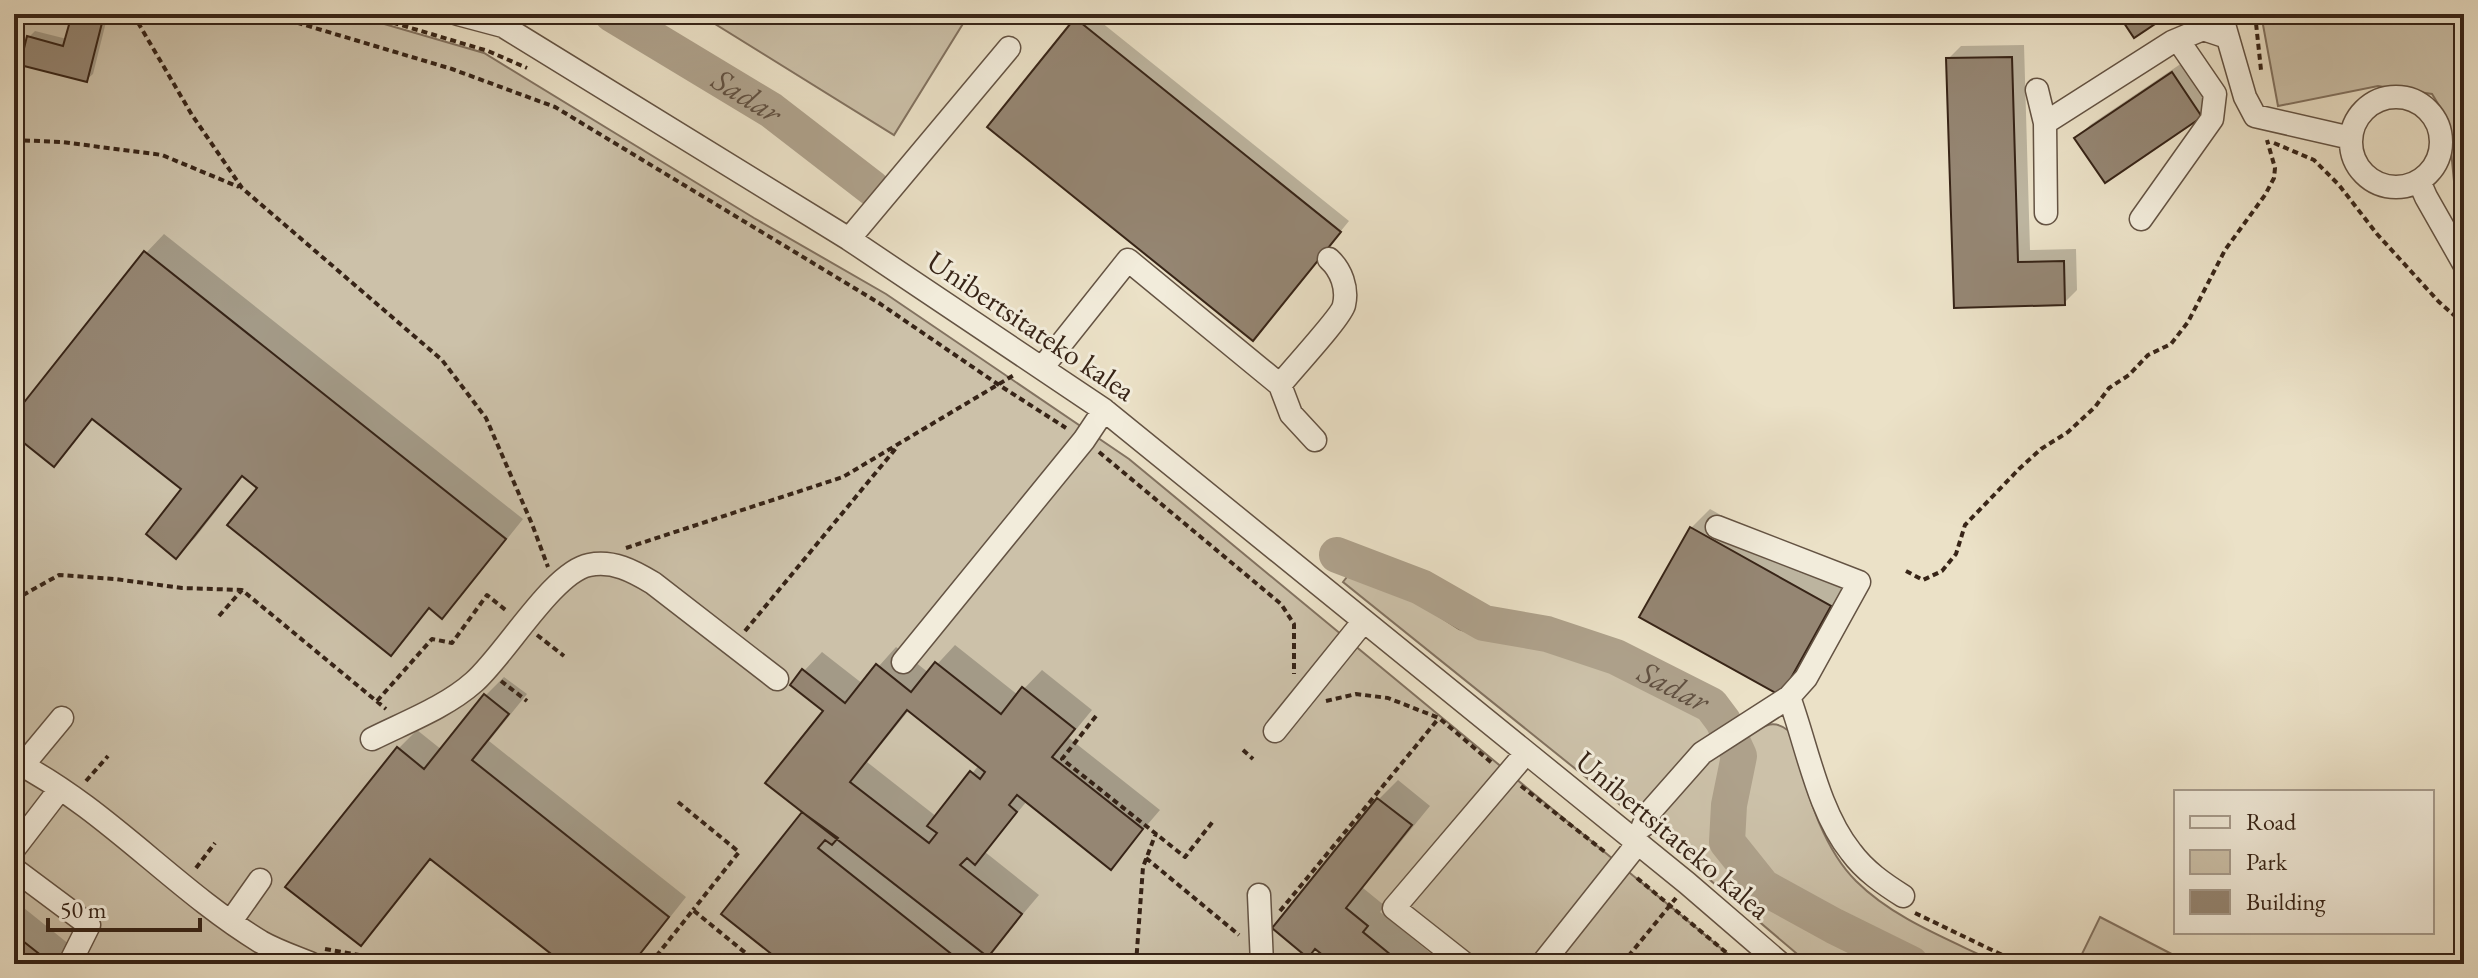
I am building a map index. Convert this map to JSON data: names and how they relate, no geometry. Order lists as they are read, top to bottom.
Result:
{
  "streets": {
    "street": ["Unibertsitateko kalea"]
  },
  "water": ["Sadar"],
  "legend": ["Road", "Park", "Building"],
  "scale_bar": "50 m"
}
